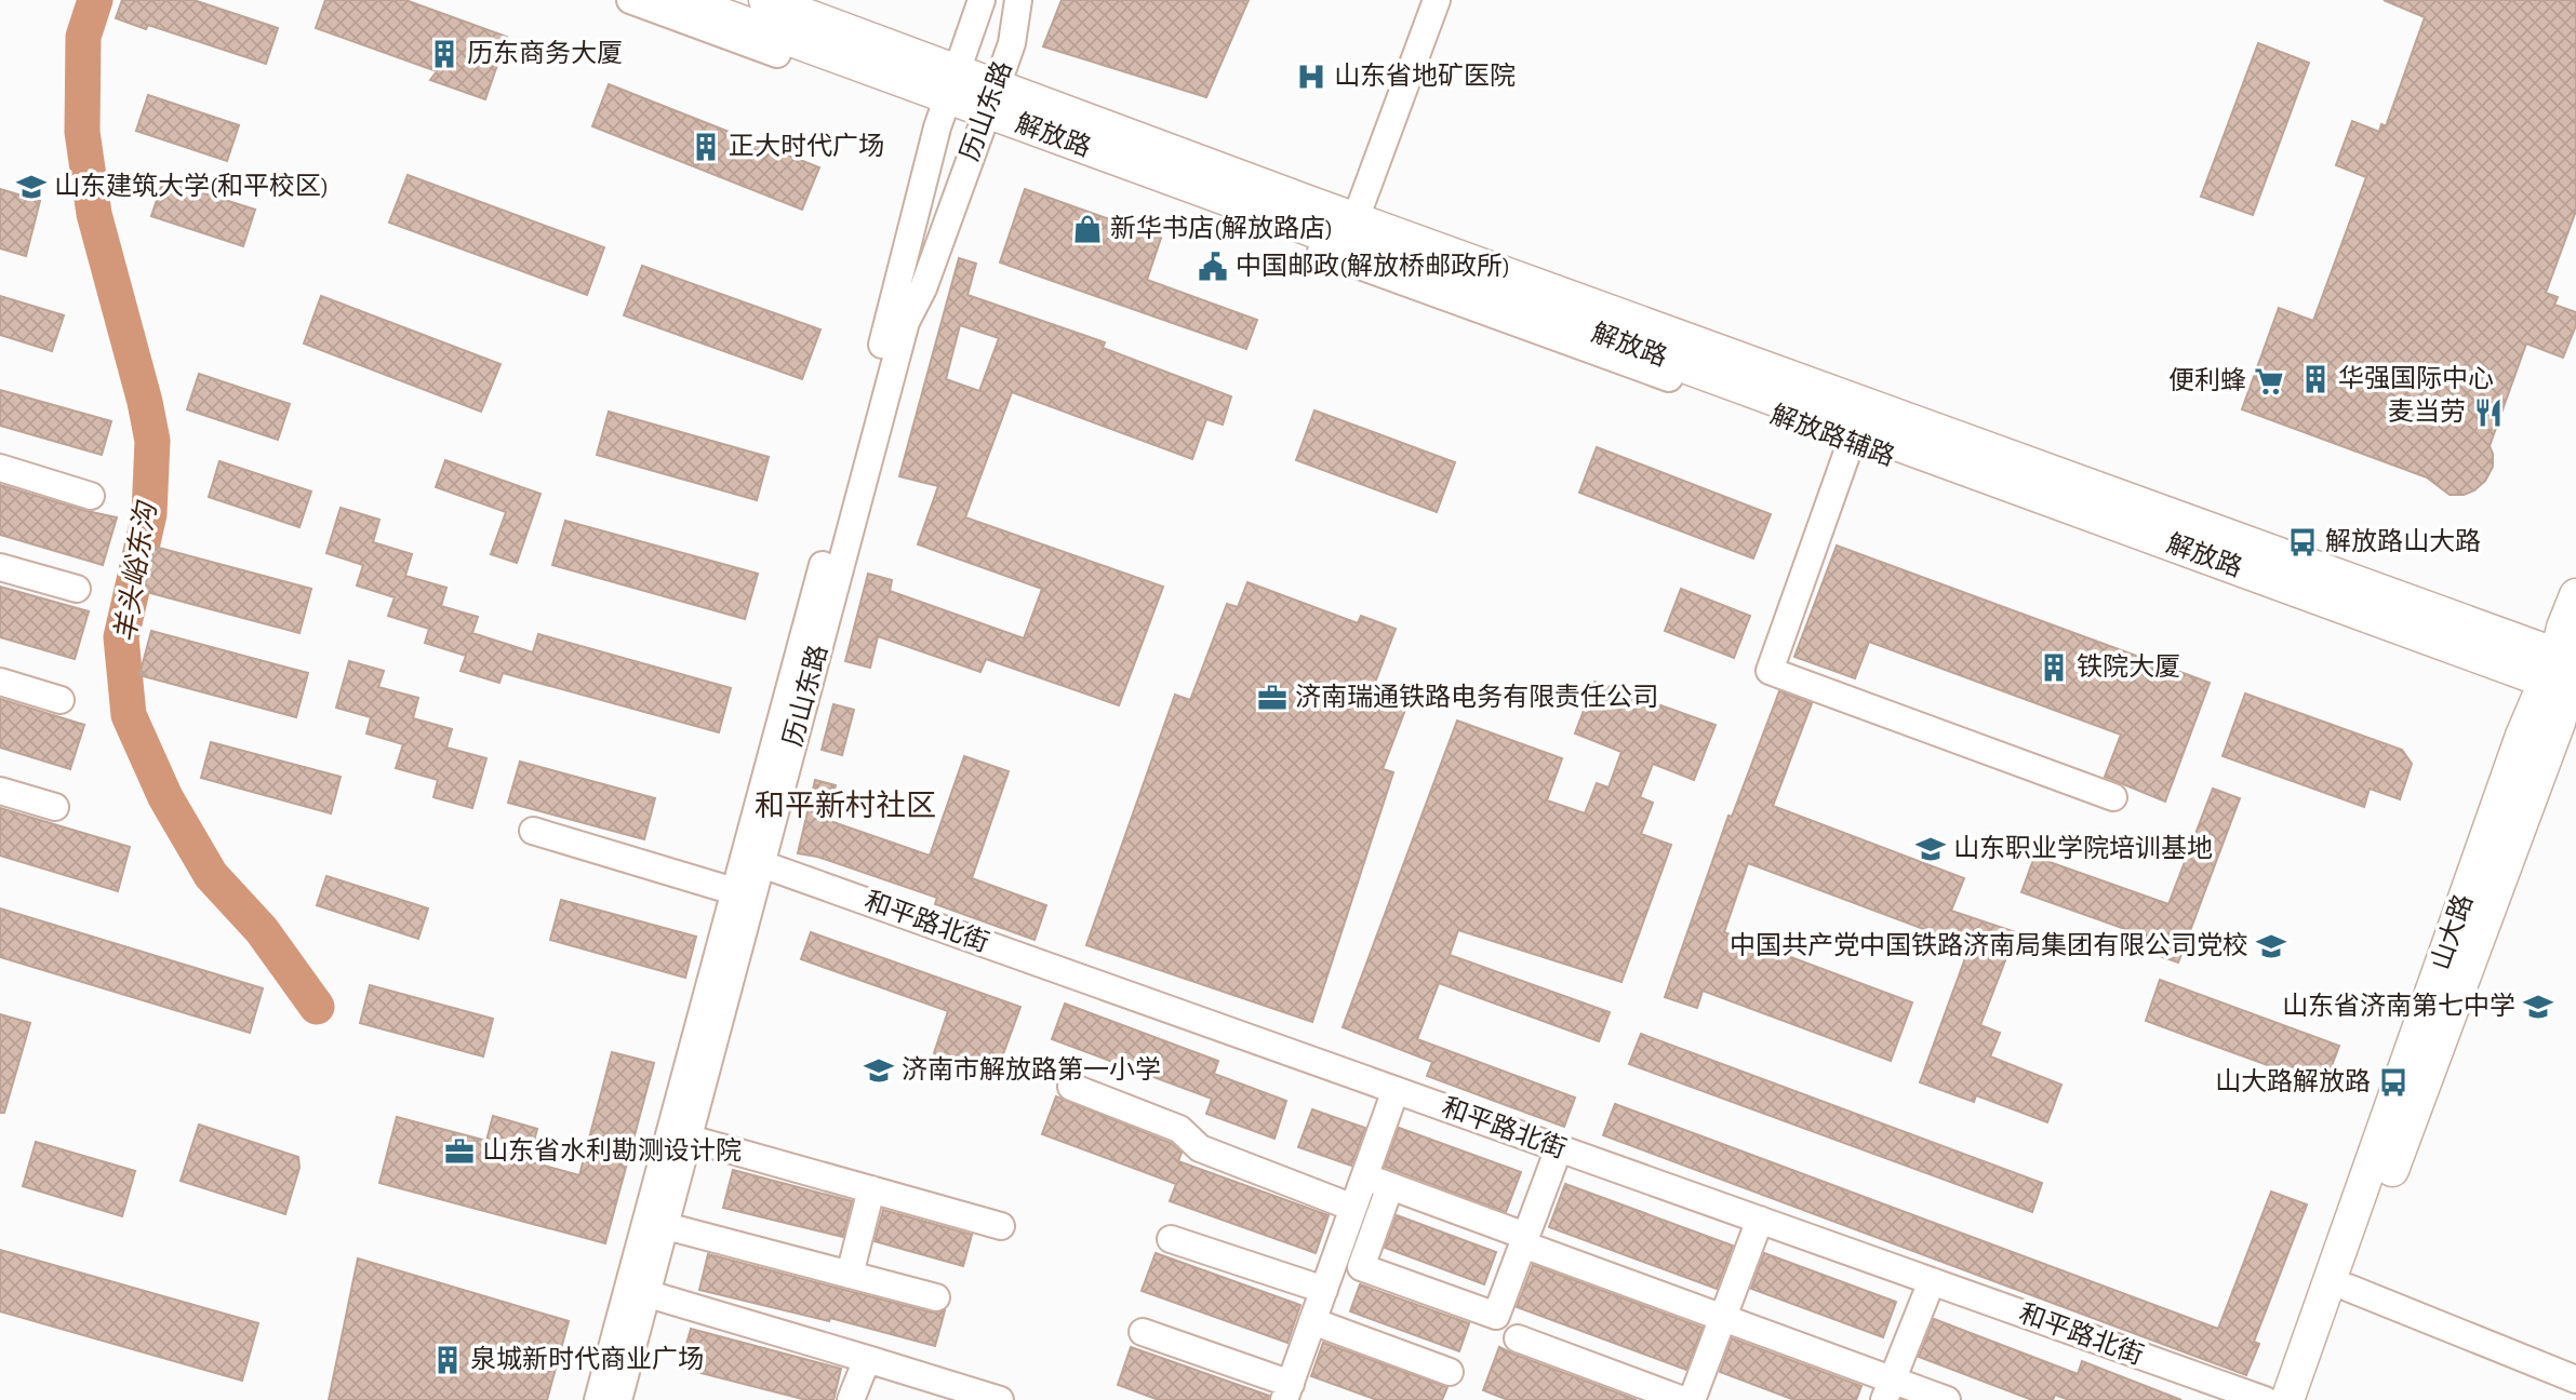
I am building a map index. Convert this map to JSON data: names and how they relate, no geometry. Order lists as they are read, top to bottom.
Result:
{
  "streets": {
    "main road": ["解放路", "山大路"],
    "street": ["历山东路", "解放路辅路", "和平路北街"]
  },
  "crossings": [
    ["历山东路", "解放路"],
    ["历山东路", "和平路北街"],
    ["解放路", "解放路辅路"],
    ["解放路", "山大路"]
  ],
  "districts": ["和平新村社区"],
  "water": ["羊头峪东沟"],
  "places": {
    "building": [
      "历东商务大厦",
      "正大时代广场",
      "华强国际中心",
      "铁院大厦",
      "泉城新时代商业广场"
    ],
    "hospital": ["山东省地矿医院"],
    "school or university": [
      "山东建筑大学(和平校区)",
      "山东职业学院培训基地",
      "中国共产党中国铁路济南局集团有限公司党校",
      "山东省济南第七中学",
      "济南市解放路第一小学"
    ],
    "shop": ["新华书店(解放路店)"],
    "public building": ["中国邮政(解放桥邮政所)"],
    "supermarket": ["便利蜂"],
    "restaurant": ["麦当劳"],
    "bus stop": ["解放路山大路", "山大路解放路"],
    "office": ["济南瑞通铁路电务有限责任公司", "山东省水利勘测设计院"]
  }
}
